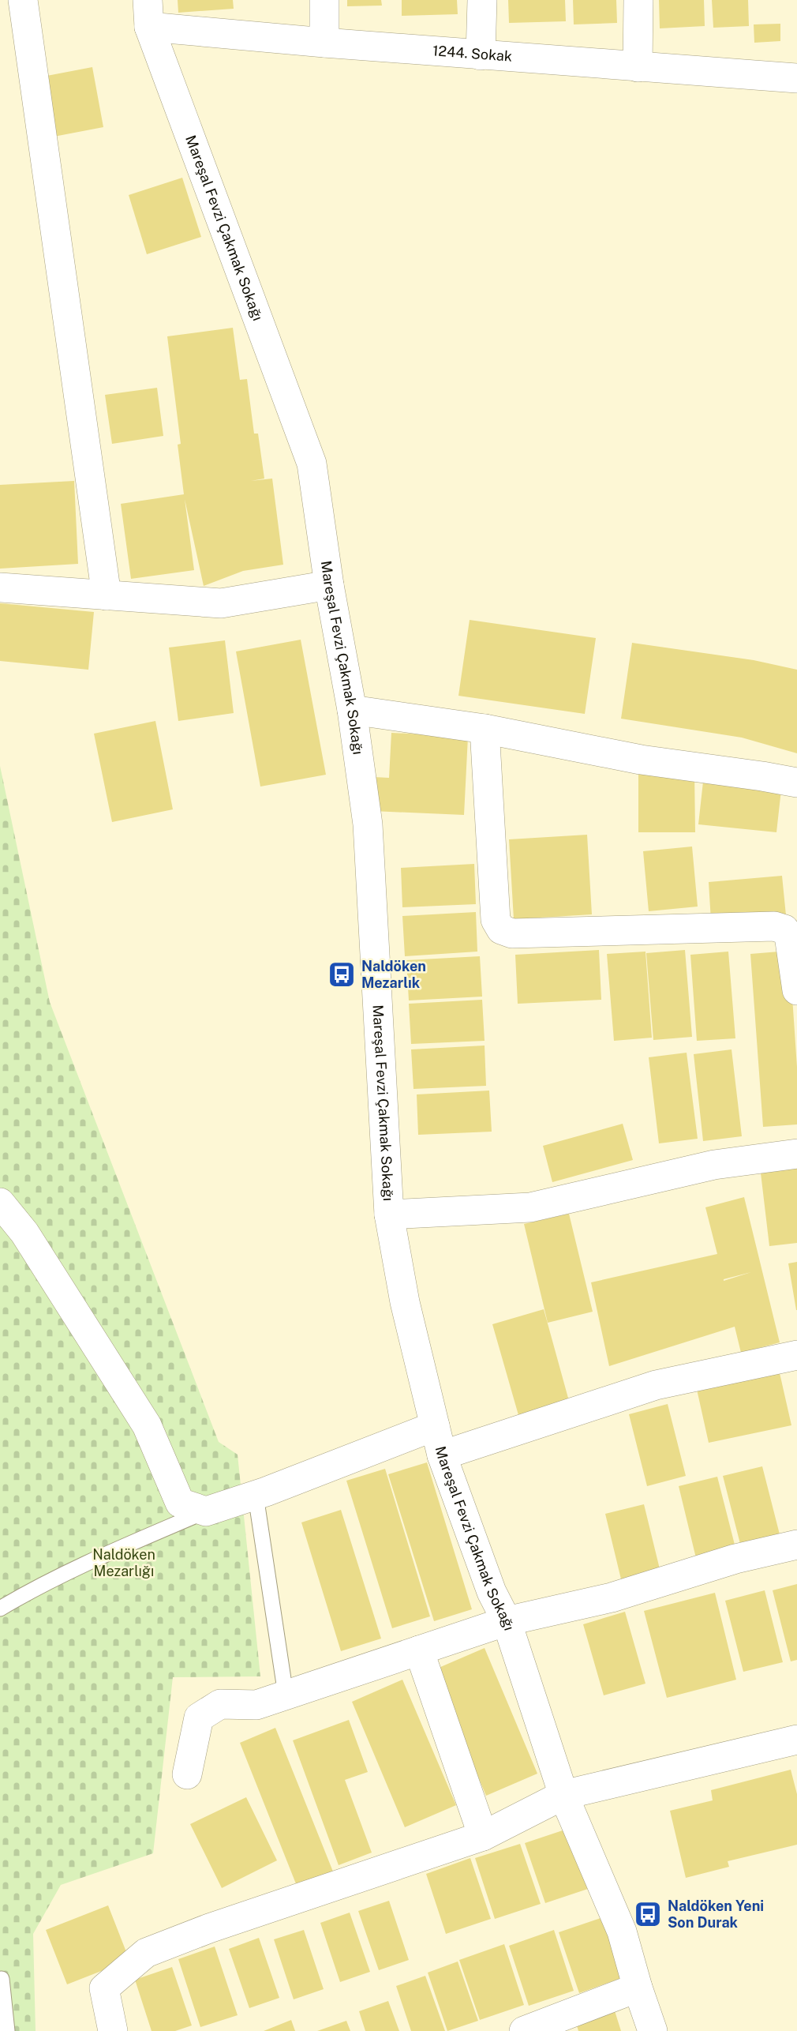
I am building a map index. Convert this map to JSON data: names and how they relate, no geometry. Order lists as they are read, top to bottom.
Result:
{
  "streets": {
    "street": ["1244. Sokak", "Mareşal Fevzi Çakmak Sokağı"]
  },
  "crossings": [
    ["1244. Sokak", "Mareşal Fevzi Çakmak Sokağı"]
  ],
  "parks": ["Naldöken Mezarlığı"],
  "places": {
    "bus stop": ["Naldöken Mezarlık", "Naldöken Yeni Son Durak"]
  }
}
